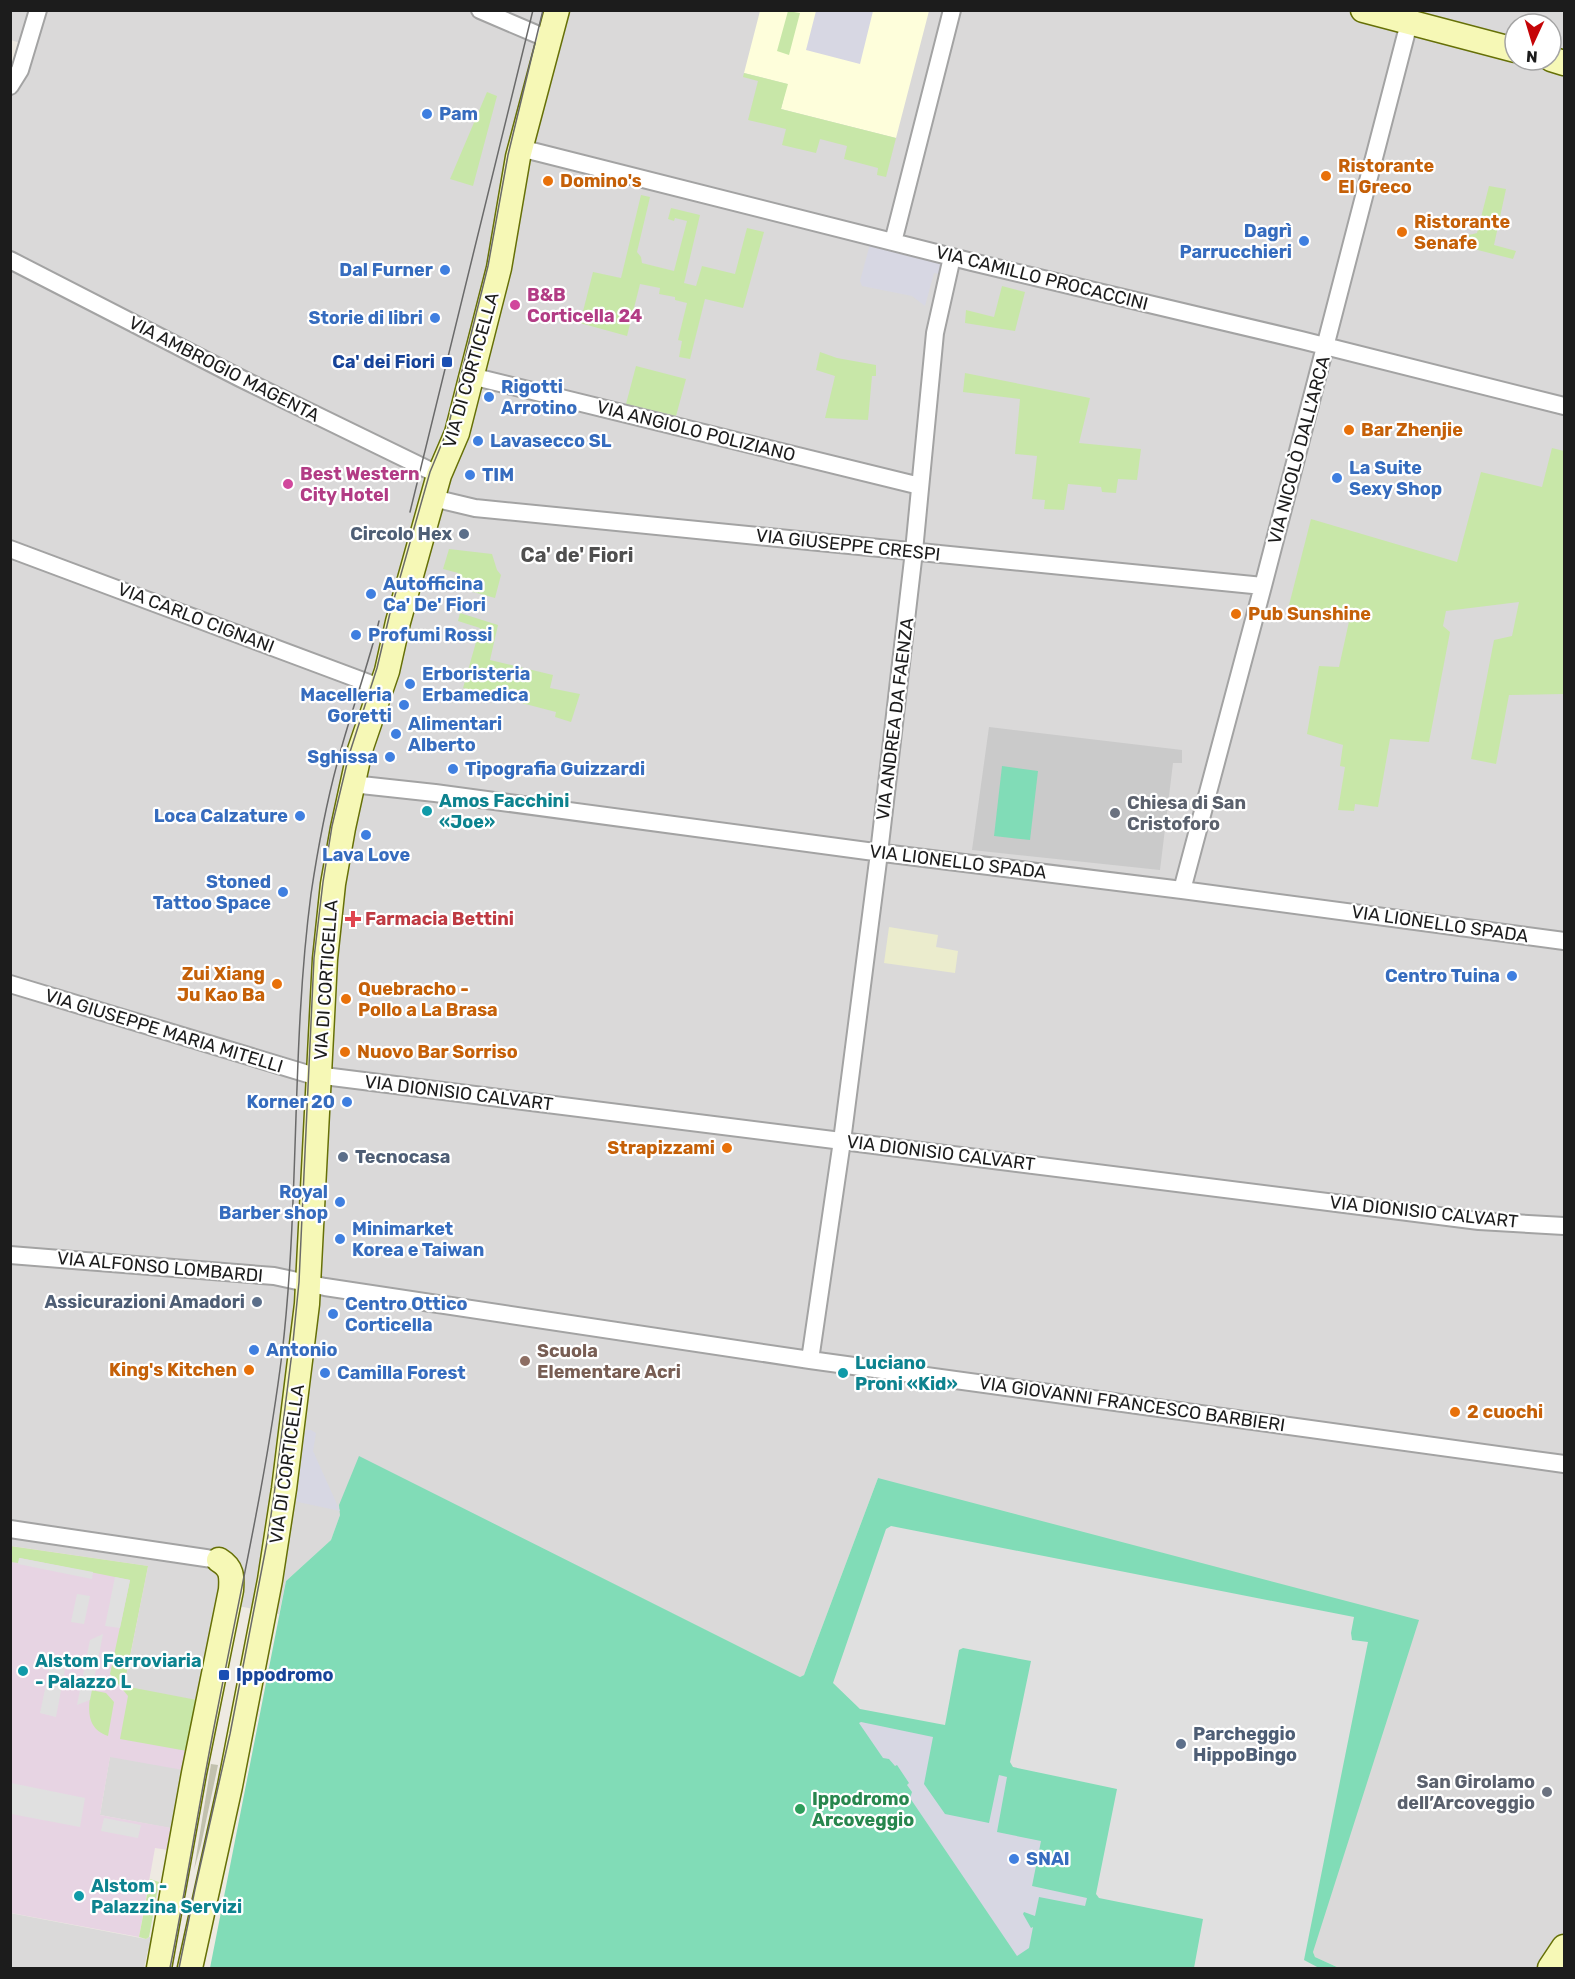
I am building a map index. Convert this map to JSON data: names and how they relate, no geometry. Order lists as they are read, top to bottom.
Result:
{
  "streets": {
    "main road": ["VIA DI CORTICELLA"],
    "street": [
      "VIA CAMILLO PROCACCINI",
      "VIA AMBROGIO MAGENTA",
      "VIA ANGIOLO POLIZIANO",
      "VIA NICOLÒ DALL'ARCA",
      "VIA GIUSEPPE CRESPI",
      "VIA CARLO CIGNANI",
      "VIA ANDREA DA FAENZA",
      "VIA LIONELLO SPADA",
      "VIA GIUSEPPE MARIA MITELLI",
      "VIA DIONISIO CALVART",
      "VIA ALFONSO LOMBARDI",
      "VIA GIOVANNI FRANCESCO BARBIERI"
    ]
  },
  "crossings": [
    ["VIA CAMILLO PROCACCINI", "VIA DI CORTICELLA"],
    ["VIA CAMILLO PROCACCINI", "VIA NICOLÒ DALL'ARCA"],
    ["VIA CAMILLO PROCACCINI", "VIA ANDREA DA FAENZA"],
    ["VIA AMBROGIO MAGENTA", "VIA DI CORTICELLA"],
    ["VIA AMBROGIO MAGENTA", "VIA GIUSEPPE CRESPI"],
    ["VIA DI CORTICELLA", "VIA ANGIOLO POLIZIANO"],
    ["VIA DI CORTICELLA", "VIA GIUSEPPE CRESPI"],
    ["VIA DI CORTICELLA", "VIA CARLO CIGNANI"],
    ["VIA DI CORTICELLA", "VIA LIONELLO SPADA"],
    ["VIA DI CORTICELLA", "VIA GIUSEPPE MARIA MITELLI"],
    ["VIA DI CORTICELLA", "VIA DIONISIO CALVART"],
    ["VIA DI CORTICELLA", "VIA ALFONSO LOMBARDI"],
    ["VIA DI CORTICELLA", "VIA GIOVANNI FRANCESCO BARBIERI"],
    ["VIA ANGIOLO POLIZIANO", "VIA ANDREA DA FAENZA"],
    ["VIA NICOLÒ DALL'ARCA", "VIA GIUSEPPE CRESPI"],
    ["VIA NICOLÒ DALL'ARCA", "VIA LIONELLO SPADA"],
    ["VIA GIUSEPPE CRESPI", "VIA ANDREA DA FAENZA"],
    ["VIA ANDREA DA FAENZA", "VIA LIONELLO SPADA"],
    ["VIA ANDREA DA FAENZA", "VIA DIONISIO CALVART"],
    ["VIA ANDREA DA FAENZA", "VIA GIOVANNI FRANCESCO BARBIERI"],
    ["VIA GIUSEPPE MARIA MITELLI", "VIA DIONISIO CALVART"],
    ["VIA ALFONSO LOMBARDI", "VIA GIOVANNI FRANCESCO BARBIERI"]
  ],
  "districts": ["Ca' de' Fiori"],
  "places": {
    "other": [
      "Pam",
      "Ristorante El Greco",
      "Domino's",
      "Ristorante Senafe",
      "Dagrì Parrucchieri",
      "Dal Furner",
      "B&B Corticella 24",
      "Storie di libri",
      "Rigotti Arrotino",
      "Bar Zhenjie",
      "Lavasecco SL",
      "TIM",
      "La Suite Sexy Shop",
      "Best Western City Hotel",
      "Circolo Hex",
      "Autofficina Ca' De' Fiori",
      "Pub Sunshine",
      "Profumi Rossi",
      "Erboristeria Erbamedica",
      "Macelleria Goretti",
      "Alimentari Alberto",
      "Sghissa",
      "Tipografia Guizzardi",
      "Amos Facchini «Joe»",
      "Chiesa di San Cristoforo",
      "Loca Calzature",
      "Lava Love",
      "Stoned Tattoo Space",
      "Centro Tuina",
      "Zui Xiang Ju Kao Ba",
      "Quebracho - Pollo a La Brasa",
      "Nuovo Bar Sorriso",
      "Korner 20",
      "Strapizzami",
      "Tecnocasa",
      "Royal Barber shop",
      "Minimarket Korea e Taiwan",
      "Assicurazioni Amadori",
      "Centro Ottico Corticella",
      "Antonio",
      "Scuola Elementare Acri",
      "King's Kitchen",
      "Camilla Forest",
      "Luciano Proni «Kid»",
      "2 cuochi",
      "Alstom Ferroviaria - Palazzo L",
      "Parcheggio HippoBingo",
      "San Girolamo dell’Arcoveggio",
      "Ippodromo Arcoveggio",
      "SNAI",
      "Alstom - Palazzina Servizi"
    ],
    "transit": ["Ca' dei Fiori", "Ippodromo"],
    "health": ["Farmacia Bettini"]
  },
  "north": "bottom"
}
